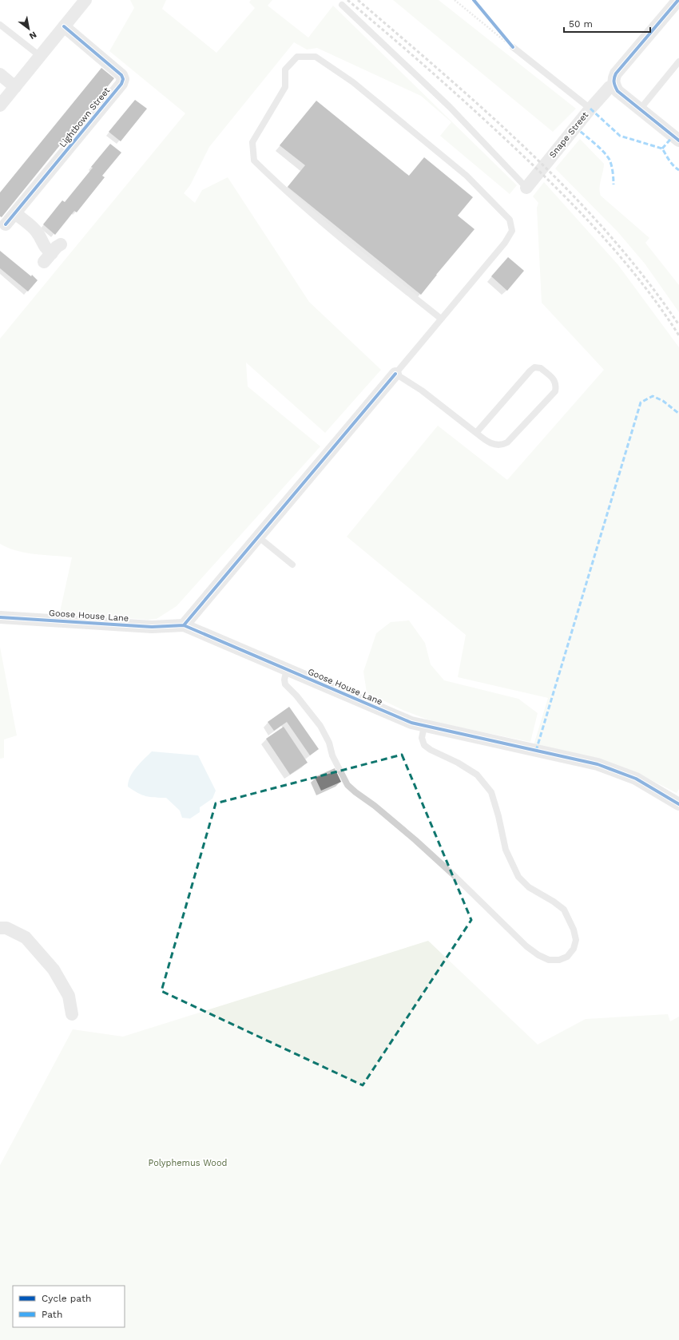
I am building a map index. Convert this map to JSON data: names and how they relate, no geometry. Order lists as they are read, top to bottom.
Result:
{
  "streets": {
    "street": ["Lightbown Street", "Snape Street", "Goose House Lane"]
  },
  "parks": ["Polyphemus Wood"],
  "legend": ["Cycle path", "Path"],
  "scale_bar": "50 m",
  "north": "bottom right"
}
